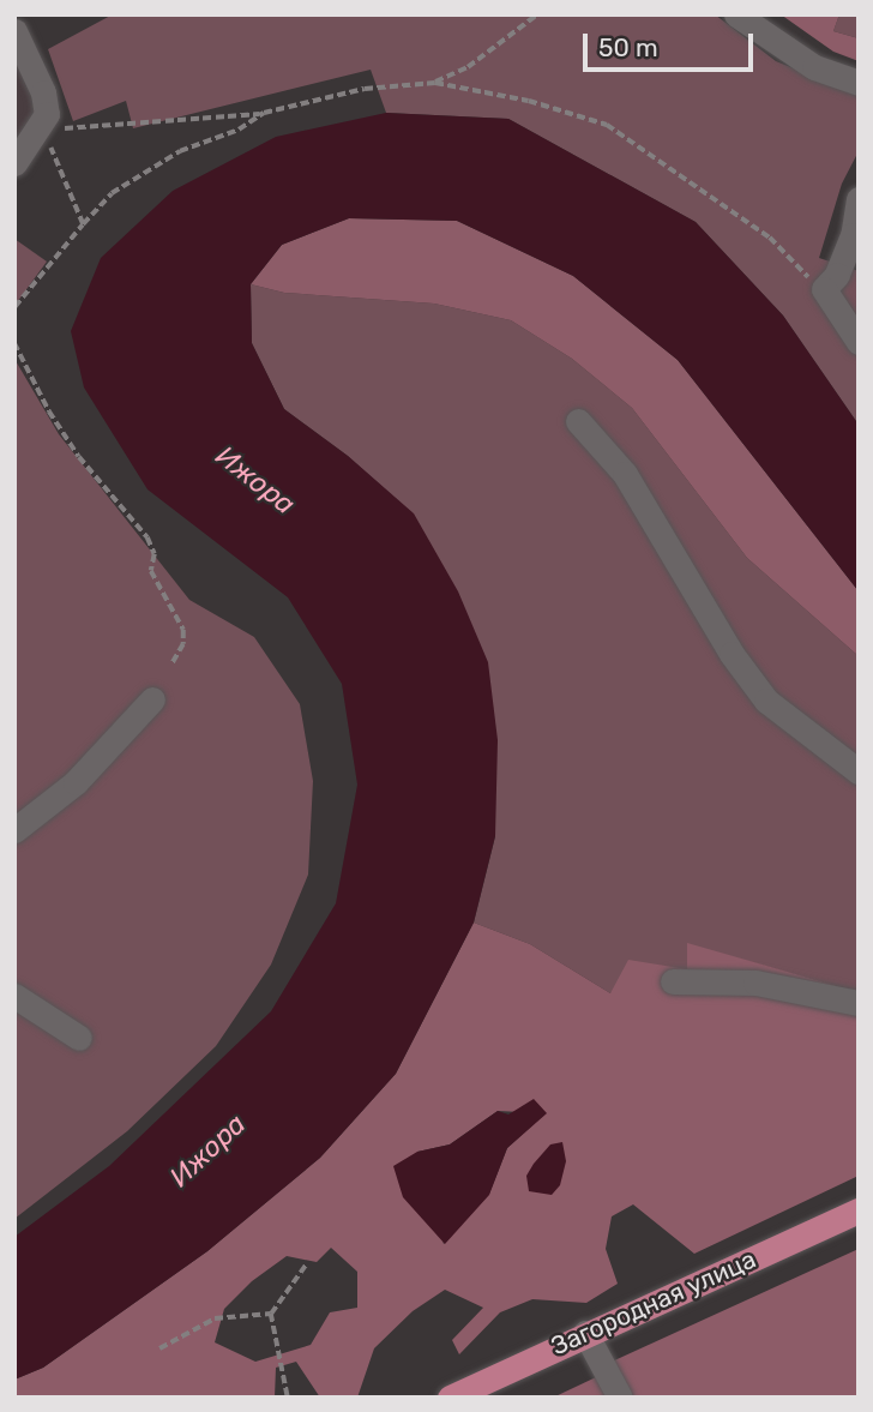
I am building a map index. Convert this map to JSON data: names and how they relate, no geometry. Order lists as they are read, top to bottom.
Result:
{
  "streets": {
    "main road": ["Загородная улица"]
  },
  "water": ["Ижора"],
  "scale_bar": "50 m"
}
